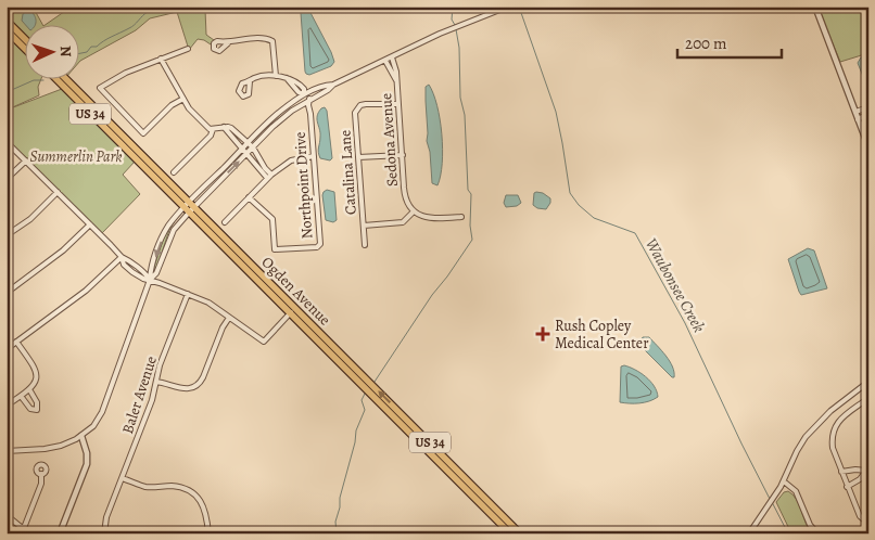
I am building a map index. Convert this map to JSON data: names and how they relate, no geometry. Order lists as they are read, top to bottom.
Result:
{
  "streets": {
    "main road": ["US 34", "Ogden Avenue"],
    "street": [
      "Sedona Avenue",
      "Catalina Lane",
      "Northpoint Drive",
      "Baler Avenue"
    ]
  },
  "crossings": [
    ["Sedona Avenue", "Catalina Lane"]
  ],
  "water": ["Waubonsee Creek"],
  "parks": ["Summerlin Park"],
  "places": {
    "health": ["Rush Copley Medical Center"]
  },
  "scale_bar": "200 m",
  "north": "right"
}
